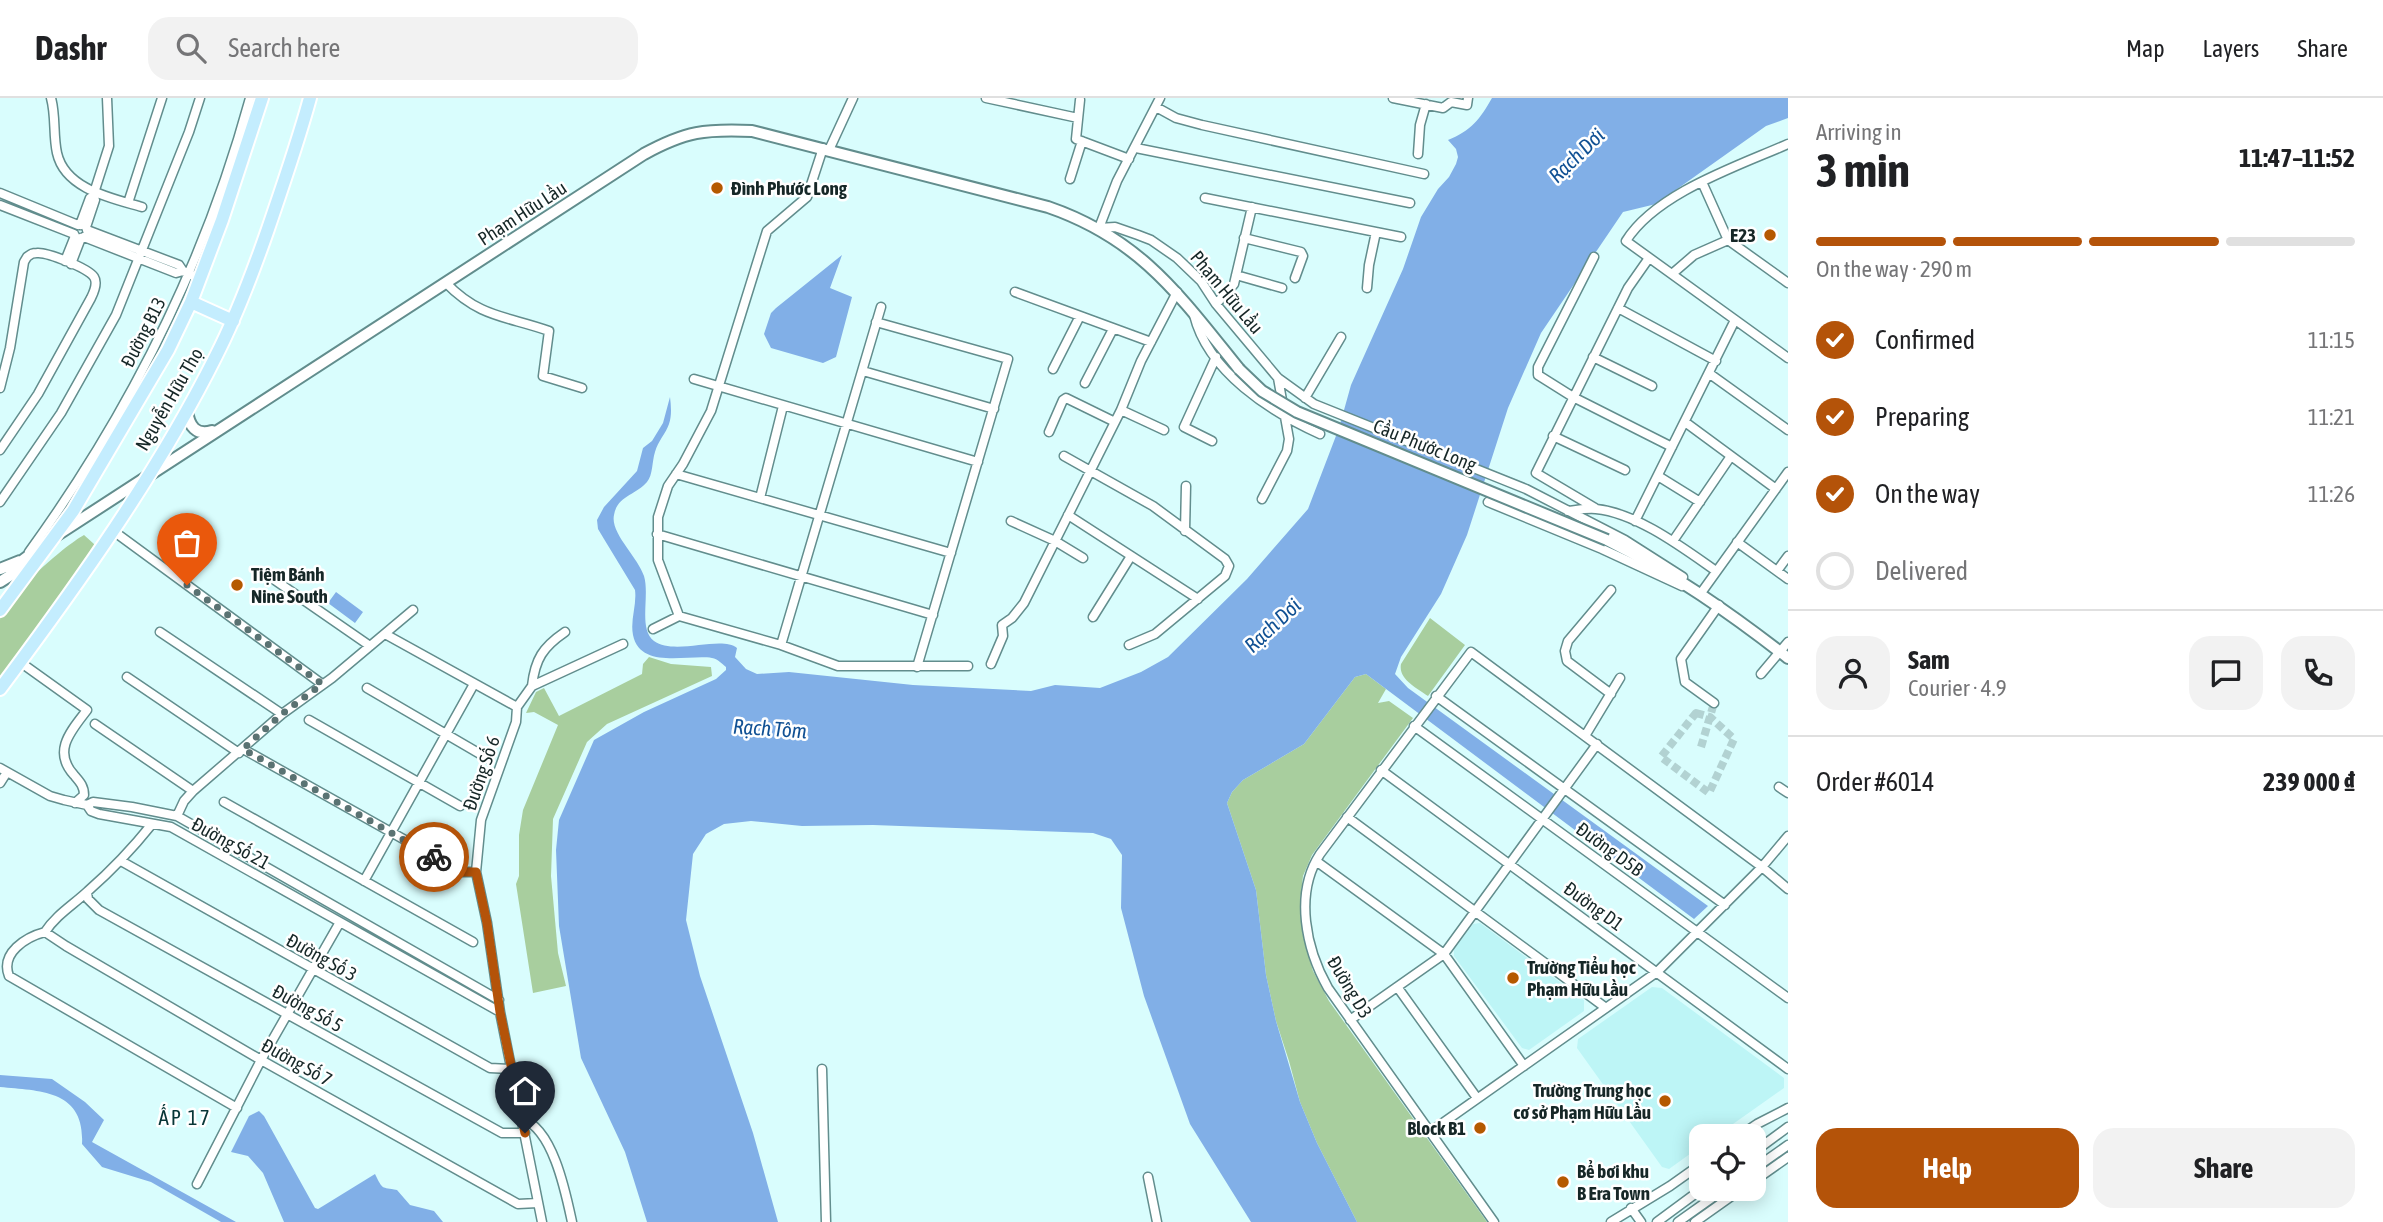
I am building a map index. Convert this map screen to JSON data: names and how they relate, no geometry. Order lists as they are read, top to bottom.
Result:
{
  "streets": {
    "main road": ["Phạm Hữu Lầu", "Nguyễn Hữu Thọ", "Cầu Phước Long"],
    "street": [
      "Đường B13",
      "Đường Số 6",
      "Đường Số 21",
      "Đường D5B",
      "Đường D1",
      "Đường Số 3",
      "Đường D3",
      "Đường Số 5",
      "Đường Số 7"
    ]
  },
  "crossings": [
    ["Phạm Hữu Lầu", "Đường B13"],
    ["Phạm Hữu Lầu", "Nguyễn Hữu Thọ"],
    ["Phạm Hữu Lầu", "Cầu Phước Long"],
    ["Đường B13", "Nguyễn Hữu Thọ"],
    ["Đường Số 6", "Đường Số 21"],
    ["Đường Số 6", "Đường Số 3"],
    ["Đường Số 6", "Đường Số 5"],
    ["Đường Số 6", "Đường Số 7"],
    ["Đường D5B", "Đường D3"],
    ["Đường D1", "Đường D3"]
  ],
  "districts": ["ẤP 17"],
  "water": ["Rạch Dơi", "Rạch Tôm"],
  "places": [
    "Đình Phước Long",
    "E23",
    "Tiệm Bánh Nine South",
    "Trường Tiểu học Phạm Hữu Lầu",
    "Trường Trung học cơ sở Phạm Hữu Lầu",
    "Block B1",
    "Bể bơi khu B Era Town"
  ],
  "page": {
    "header": "Dashr",
    "search": "Search here",
    "nav": ["Map", "Layers", "Share"],
    "heading": ["3 min", "Arriving in", "11:47–11:52"],
    "panel": [
      "Sam",
      "Courier · 4.9",
      "Order #6014",
      "239 000 ₫"
    ],
    "bar": "On the way · 290 m",
    "list": [
      ["Confirmed", "11:15"],
      ["Preparing", "11:21"],
      ["On the way", "11:26"],
      "Delivered"
    ],
    "buttons": ["Help", "Share"]
  }
}
